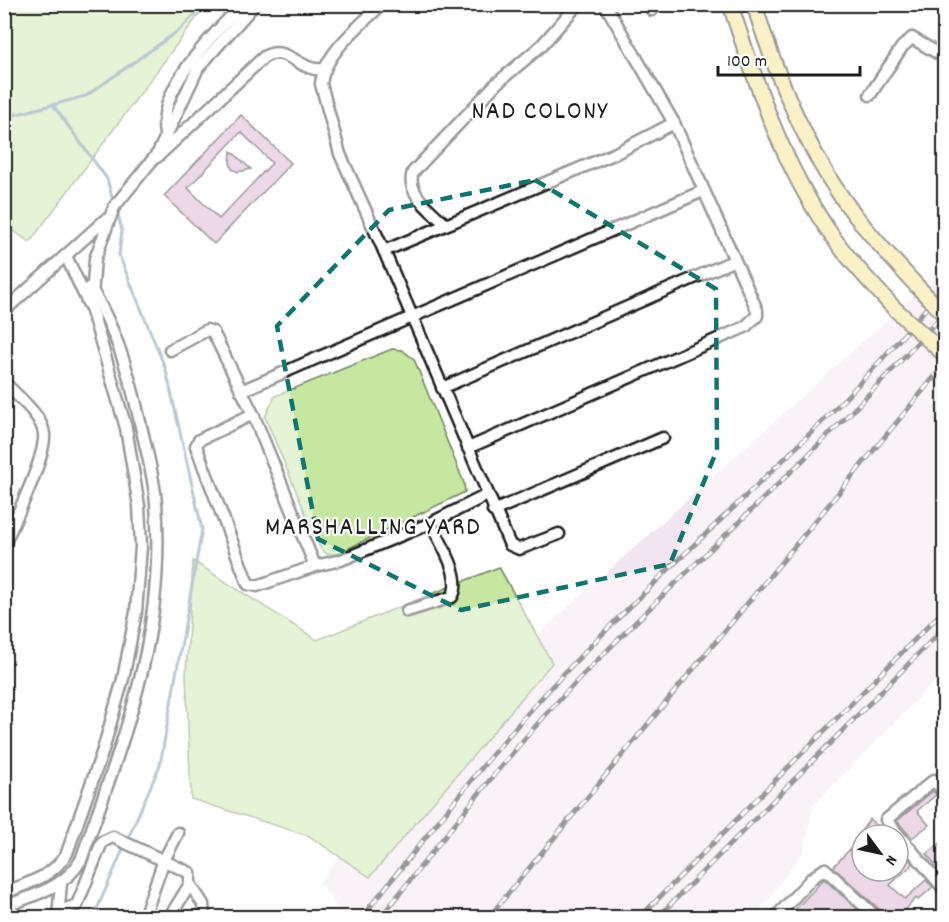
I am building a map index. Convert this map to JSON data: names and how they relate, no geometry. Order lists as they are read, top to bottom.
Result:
{
  "districts": ["NAD COLONY", "MARSHALLING YARD"],
  "scale_bar": "100 m",
  "north": "bottom right"
}
